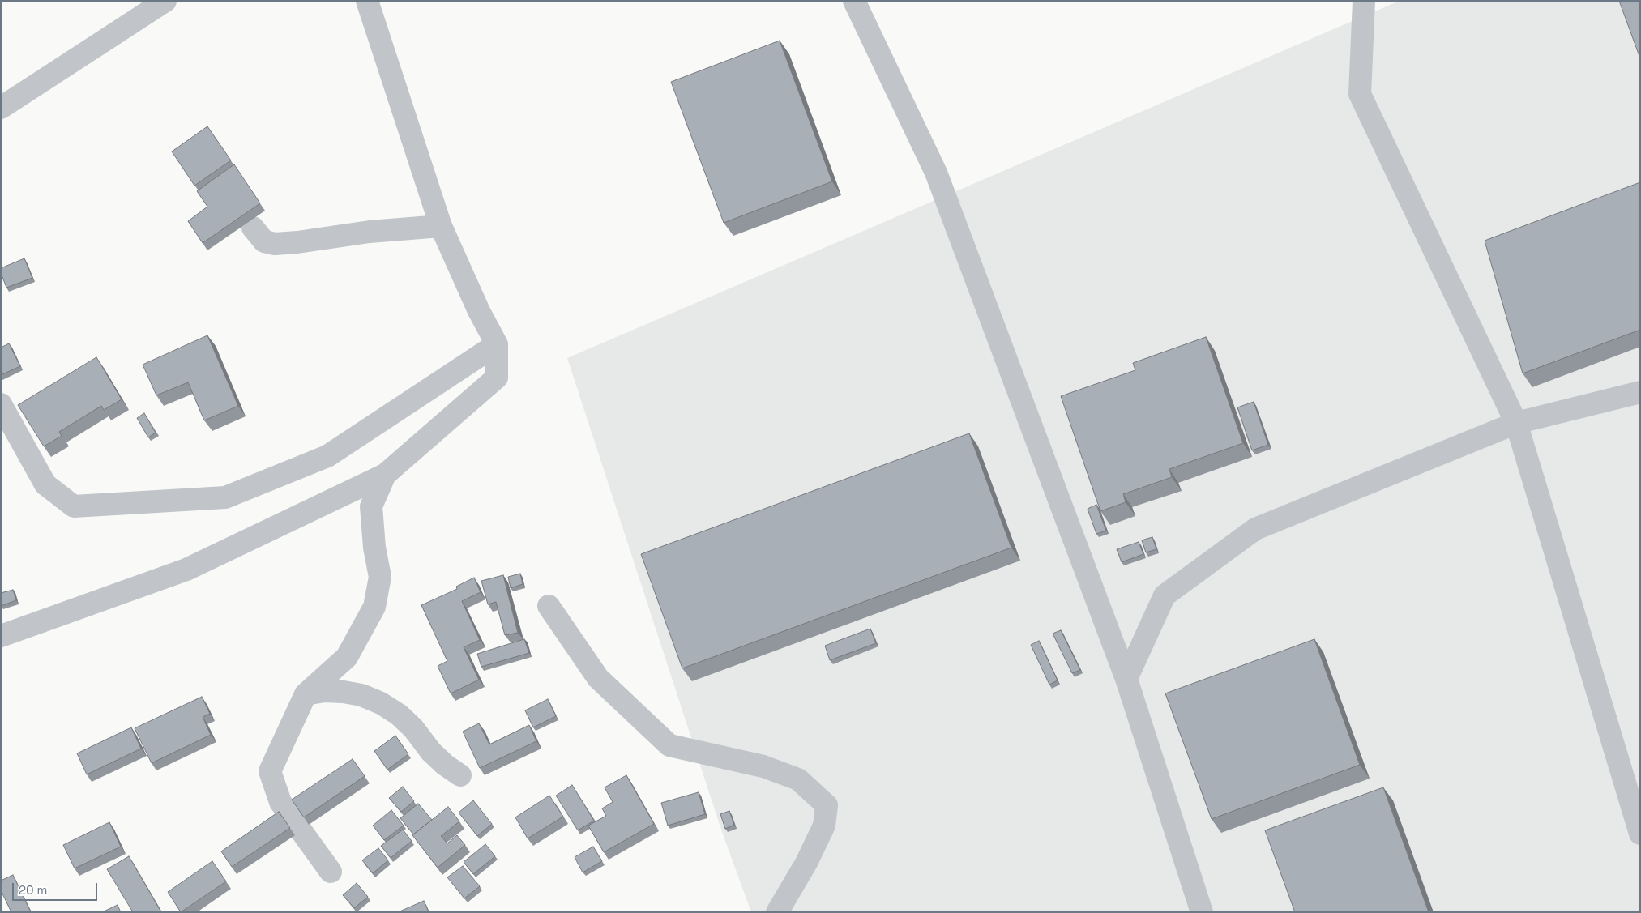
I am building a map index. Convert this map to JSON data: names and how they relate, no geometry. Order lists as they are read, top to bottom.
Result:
{
  "scale_bar": "20 m"
}
